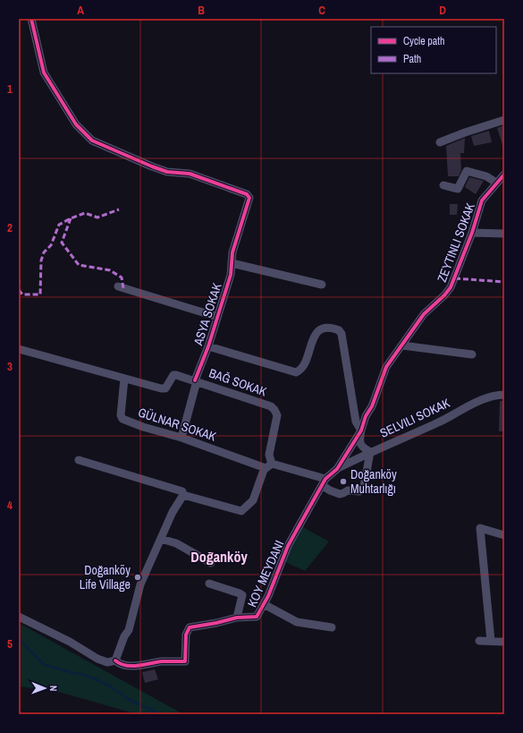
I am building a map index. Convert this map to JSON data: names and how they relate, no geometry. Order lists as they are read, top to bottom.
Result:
{
  "streets": {
    "street": [
      "ZEYTINLI SOKAK",
      "ASYA SOKAK",
      "BAĞ SOKAK",
      "SELVILI SOKAK",
      "GÜLNAR SOKAK",
      "KOY MEYDANI"
    ]
  },
  "crossings": [
    ["ZEYTINLI SOKAK", "SELVILI SOKAK"],
    ["ZEYTINLI SOKAK", "GÜLNAR SOKAK"],
    ["ZEYTINLI SOKAK", "KOY MEYDANI"],
    ["ASYA SOKAK", "BAĞ SOKAK"],
    ["ASYA SOKAK", "GÜLNAR SOKAK"],
    ["BAĞ SOKAK", "GÜLNAR SOKAK"],
    ["SELVILI SOKAK", "GÜLNAR SOKAK"],
    ["GÜLNAR SOKAK", "KOY MEYDANI"]
  ],
  "districts": ["Doğanköy"],
  "places": ["Doğanköy Muhtarlığı", "Doğanköy Life Village"],
  "legend": ["Cycle path", "Path"],
  "north": "right",
  "grid": {
    "columns": [
      "A",
      "B",
      "C",
      "D"
    ],
    "rows": [
      "1",
      "2",
      "3",
      "4",
      "5"
    ]
  }
}
